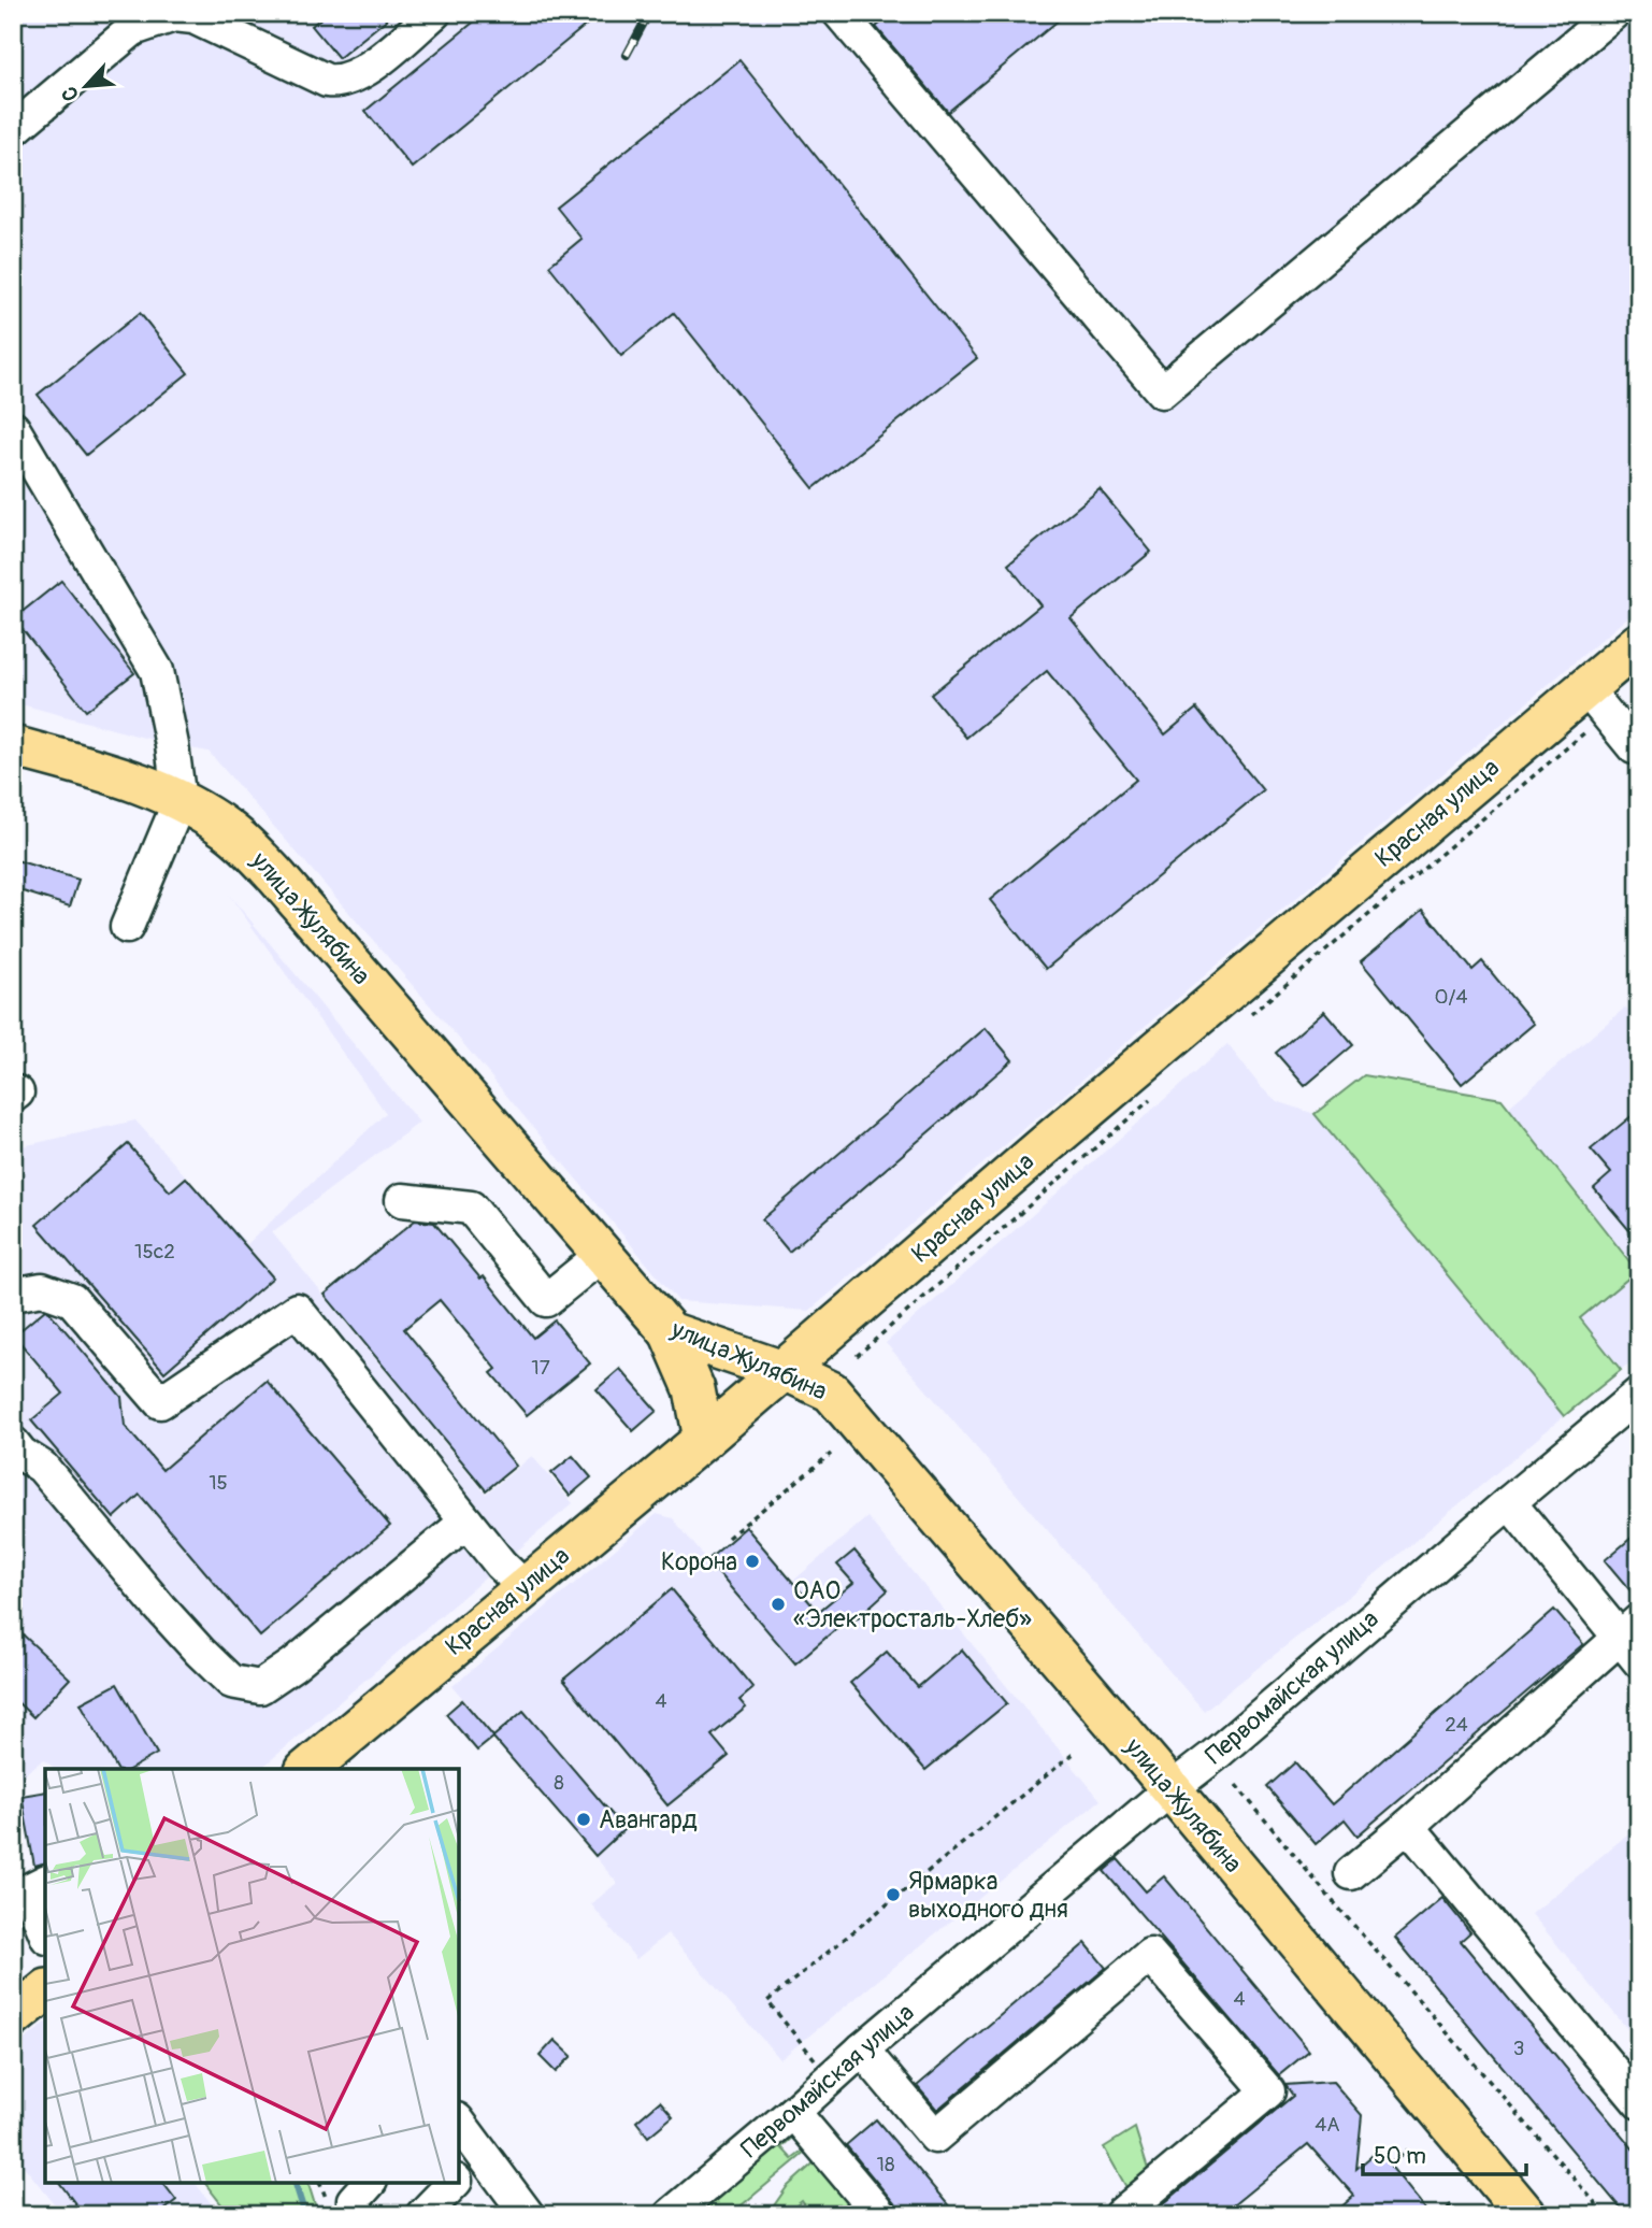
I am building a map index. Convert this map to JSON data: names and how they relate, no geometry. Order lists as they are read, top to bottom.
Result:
{
  "streets": {
    "main road": ["Красная улица", "улица Жулябина"],
    "street": ["Первомайская улица"]
  },
  "crossings": [
    ["Красная улица", "улица Жулябина"],
    ["улица Жулябина", "Первомайская улица"]
  ],
  "places": [
    "Корона",
    "ОАО «Электросталь-Хлеб»",
    "Авангард",
    "Ярмарка выходного дня"
  ],
  "house_numbers": [
    "0/4",
    "15с2",
    "17",
    "15",
    "4",
    "24",
    "8",
    "4",
    "3",
    "4А",
    "18"
  ],
  "scale_bar": "50 m",
  "north": "bottom left"
}
